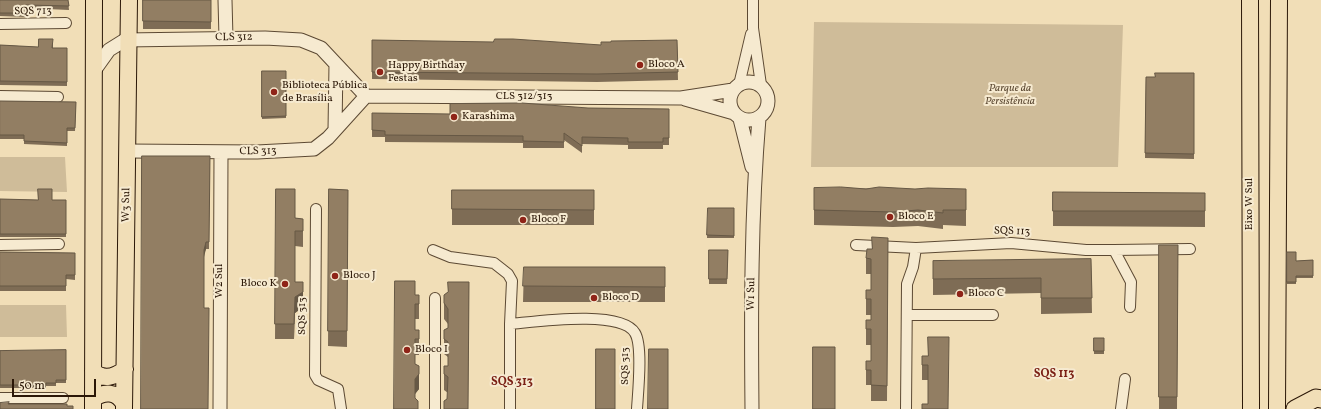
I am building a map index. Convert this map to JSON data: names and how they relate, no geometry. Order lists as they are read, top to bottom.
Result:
{
  "streets": {
    "main road": ["Eixo W Sul", "W3 Sul"],
    "street": [
      "SQS 713",
      "CLS 312",
      "CLS 312/313",
      "CLS 313",
      "SQS 113",
      "W2 Sul",
      "W1 Sul",
      "SQS 313"
    ]
  },
  "crossings": [
    ["CLS 312", "CLS 312/313"],
    ["CLS 312", "CLS 313"],
    ["CLS 312", "W3 Sul"],
    ["CLS 312/313", "CLS 313"],
    ["CLS 312/313", "W1 Sul"],
    ["CLS 313", "W3 Sul"],
    ["CLS 313", "W2 Sul"]
  ],
  "districts": ["SQS 113", "SQS 313"],
  "parks": ["Parque da Persistência"],
  "places": [
    "Bloco A",
    "Happy Birthday Festas",
    "Biblioteca Pública de Brasília",
    "Karashima",
    "Bloco E",
    "Bloco F",
    "Bloco J",
    "Bloco K",
    "Bloco C",
    "Bloco D",
    "Bloco I"
  ],
  "scale_bar": "50 m"
}
